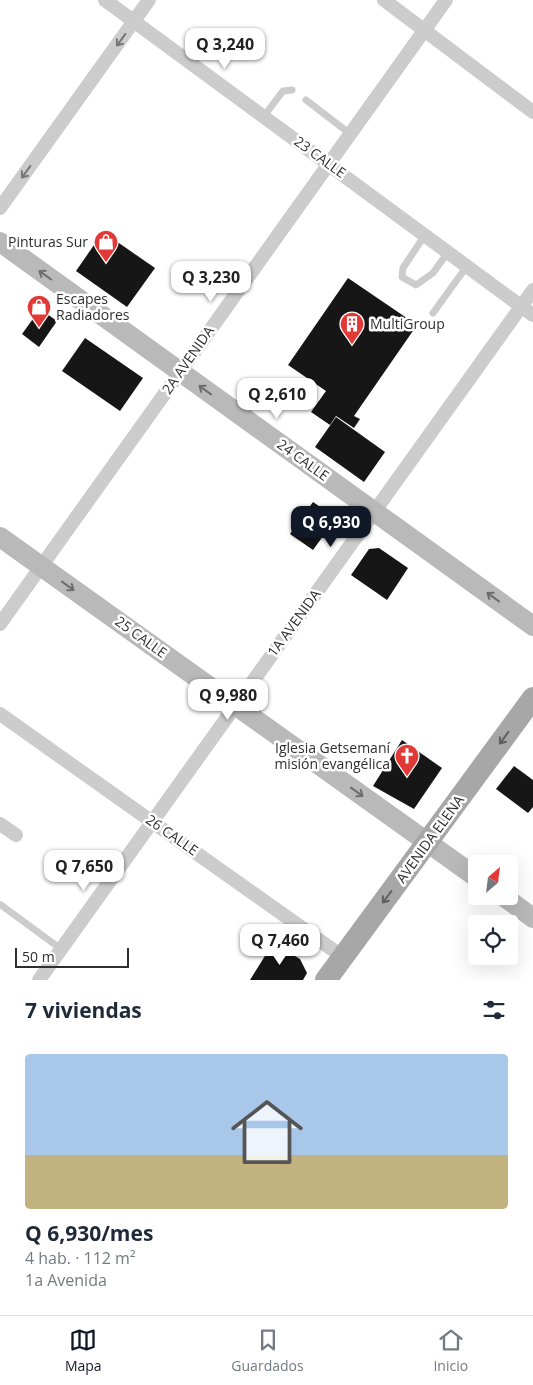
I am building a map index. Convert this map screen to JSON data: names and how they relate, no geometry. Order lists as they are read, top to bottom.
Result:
{
  "streets": {
    "main road": ["24 CALLE", "25 CALLE", "AVENIDA ELENA"],
    "street": [
      "23 CALLE",
      "2A AVENIDA",
      "1A AVENIDA",
      "26 CALLE"
    ]
  },
  "crossings": [
    ["23 CALLE", "2A AVENIDA"],
    ["23 CALLE", "1A AVENIDA"],
    ["2A AVENIDA", "24 CALLE"],
    ["2A AVENIDA", "25 CALLE"],
    ["24 CALLE", "1A AVENIDA"],
    ["1A AVENIDA", "25 CALLE"],
    ["1A AVENIDA", "26 CALLE"],
    ["25 CALLE", "AVENIDA ELENA"],
    ["26 CALLE", "AVENIDA ELENA"]
  ],
  "one_way": ["24 CALLE", "25 CALLE", "AVENIDA ELENA"],
  "places": {
    "shop": ["Pinturas Sur", "Escapes Radiadores"],
    "building": ["MultiGroup"],
    "church": ["Iglesia Getsemaní misión evangélica"]
  },
  "scale_bar": "50 m",
  "north": "top right",
  "page": {
    "price": [
      "Q 3,240",
      "Q 3,230",
      "Q 2,610",
      "Q 6,930",
      "Q 9,980",
      "Q 7,650",
      "Q 7,460"
    ],
    "scale": "50 m",
    "heading": "7 viviendas",
    "list": [
      {
        "name": "Q 6,930/mes",
        "note": "4 hab. · 112 m² · 1a Avenida"
      }
    ],
    "tabs": ["Mapa", "Guardados", "Inicio"]
  }
}
